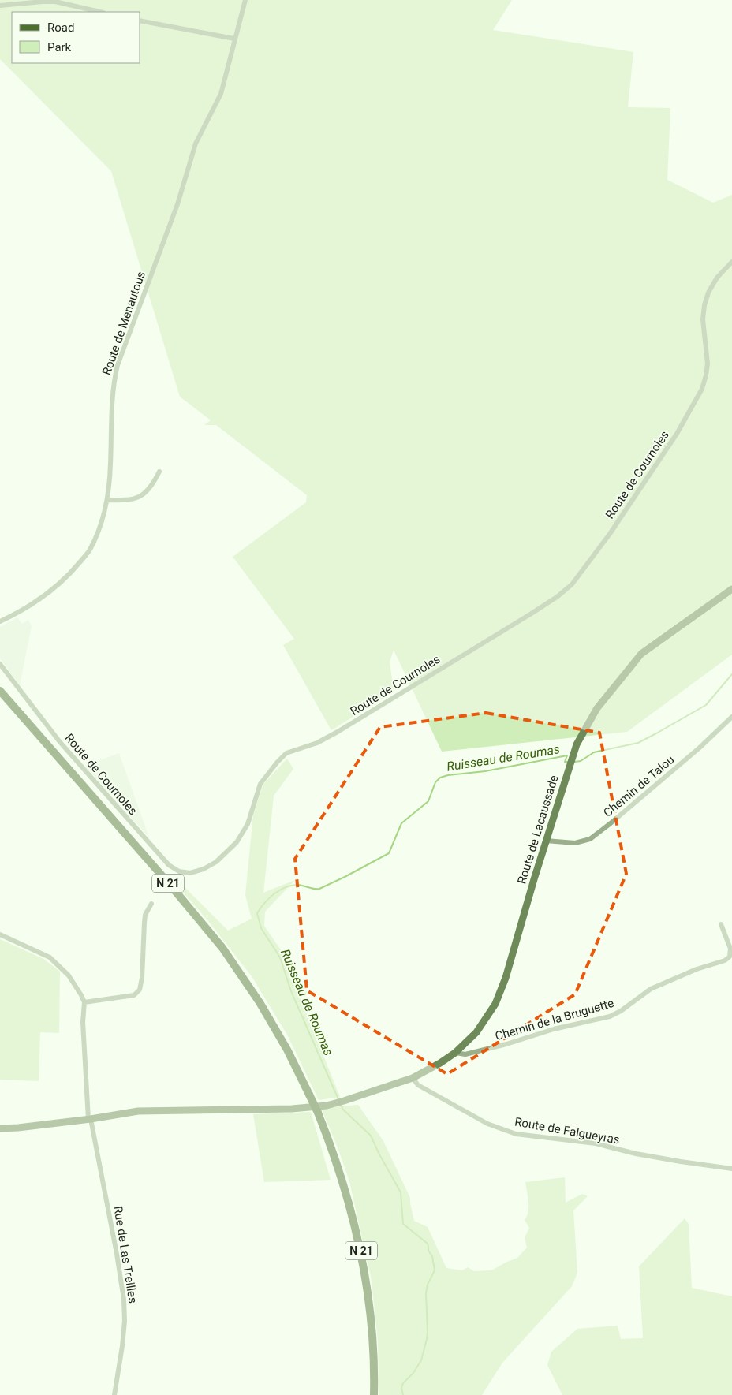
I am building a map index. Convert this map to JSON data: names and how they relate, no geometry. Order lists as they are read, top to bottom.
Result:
{
  "streets": {
    "main road": ["N 21"],
    "street": [
      "Route de Menautous",
      "Route de Cournoles",
      "Chemin de Talou",
      "Route de Lacaussade",
      "Chemin de la Bruguette",
      "Route de Falgueyras",
      "Rue de Las Treilles"
    ]
  },
  "crossings": [
    ["Chemin de Talou", "Route de Lacaussade"],
    ["Route de Lacaussade", "Chemin de la Bruguette"],
    ["Route de Lacaussade", "Route de Falgueyras"],
    ["Route de Lacaussade", "Rue de Las Treilles"]
  ],
  "water": ["Ruisseau de Roumas"],
  "legend": ["Road", "Park"]
}
